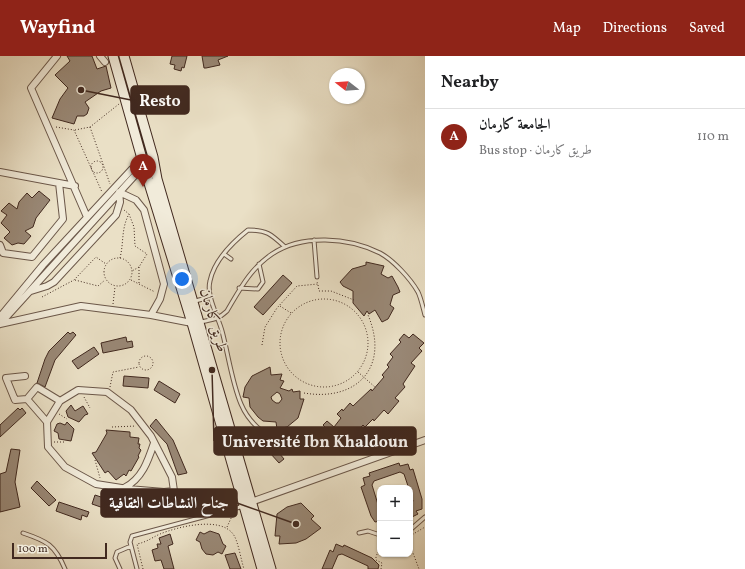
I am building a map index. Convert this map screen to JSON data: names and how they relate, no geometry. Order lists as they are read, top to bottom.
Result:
{
  "streets": {
    "street": ["طريق كارمان"]
  },
  "places": ["Resto", "Université Ibn Khaldoun", "جناح النشاطات الثقافية"],
  "scale_bar": "100 m",
  "north": "left",
  "page": {
    "header": "Wayfind",
    "nav": ["Map", "Directions", "Saved"],
    "heading": "Nearby",
    "list": [
      {
        "mark": "A",
        "name": "الجامعة كارمان",
        "note": "Bus stop · طريق كارمان",
        "value": "110 m"
      }
    ],
    "pins": "A",
    "map_buttons": ["+", "−"],
    "scale": "100 m"
  }
}
